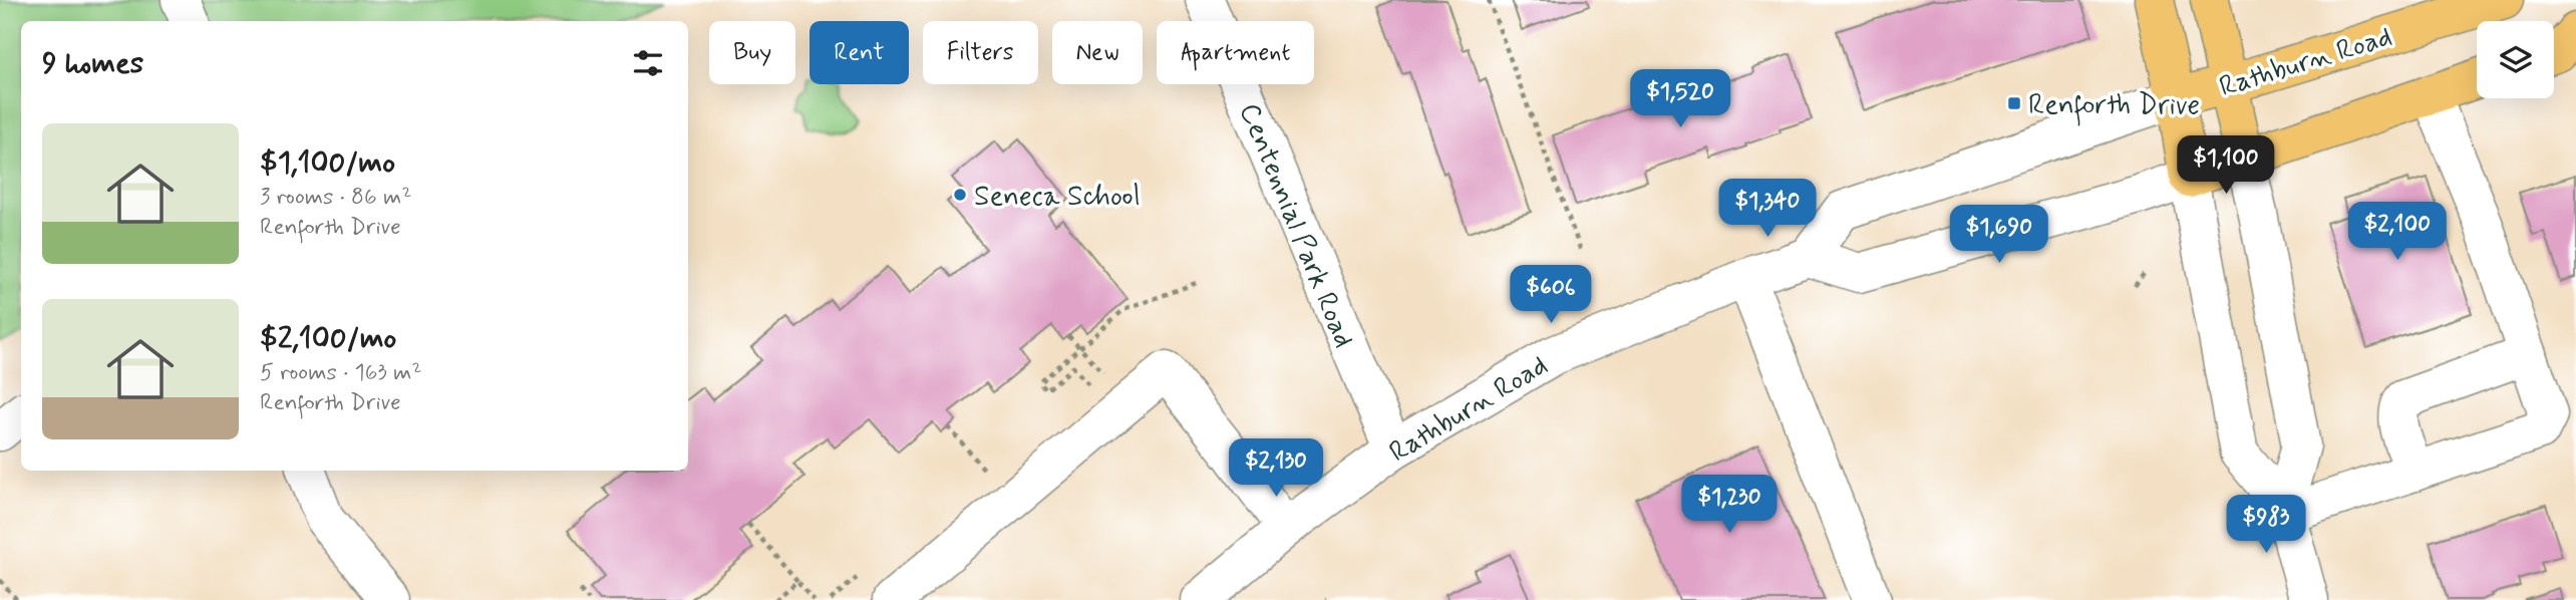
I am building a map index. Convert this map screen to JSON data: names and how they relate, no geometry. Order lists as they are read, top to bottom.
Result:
{
  "streets": {
    "main road": ["Rathburn Road"],
    "street": ["Centennial Park Road"]
  },
  "crossings": [
    ["Rathburn Road", "Centennial Park Road"]
  ],
  "places": {
    "transit": ["Renforth Drive"],
    "other": ["Seneca School"]
  },
  "page": {
    "chip": [
      "Buy",
      "Rent",
      "Filters",
      "New",
      "Apartment"
    ],
    "heading": "9 homes",
    "price": [
      "$1,520",
      "$1,100",
      "$1,340",
      "$2,100",
      "$1,690",
      "$606",
      "$2,130",
      "$1,230",
      "$983"
    ],
    "list": [
      {
        "name": "$1,100/mo",
        "note": "3 rooms · 86 m² · Renforth Drive"
      },
      {
        "name": "$2,100/mo",
        "note": "5 rooms · 163 m² · Renforth Drive"
      }
    ]
  }
}
